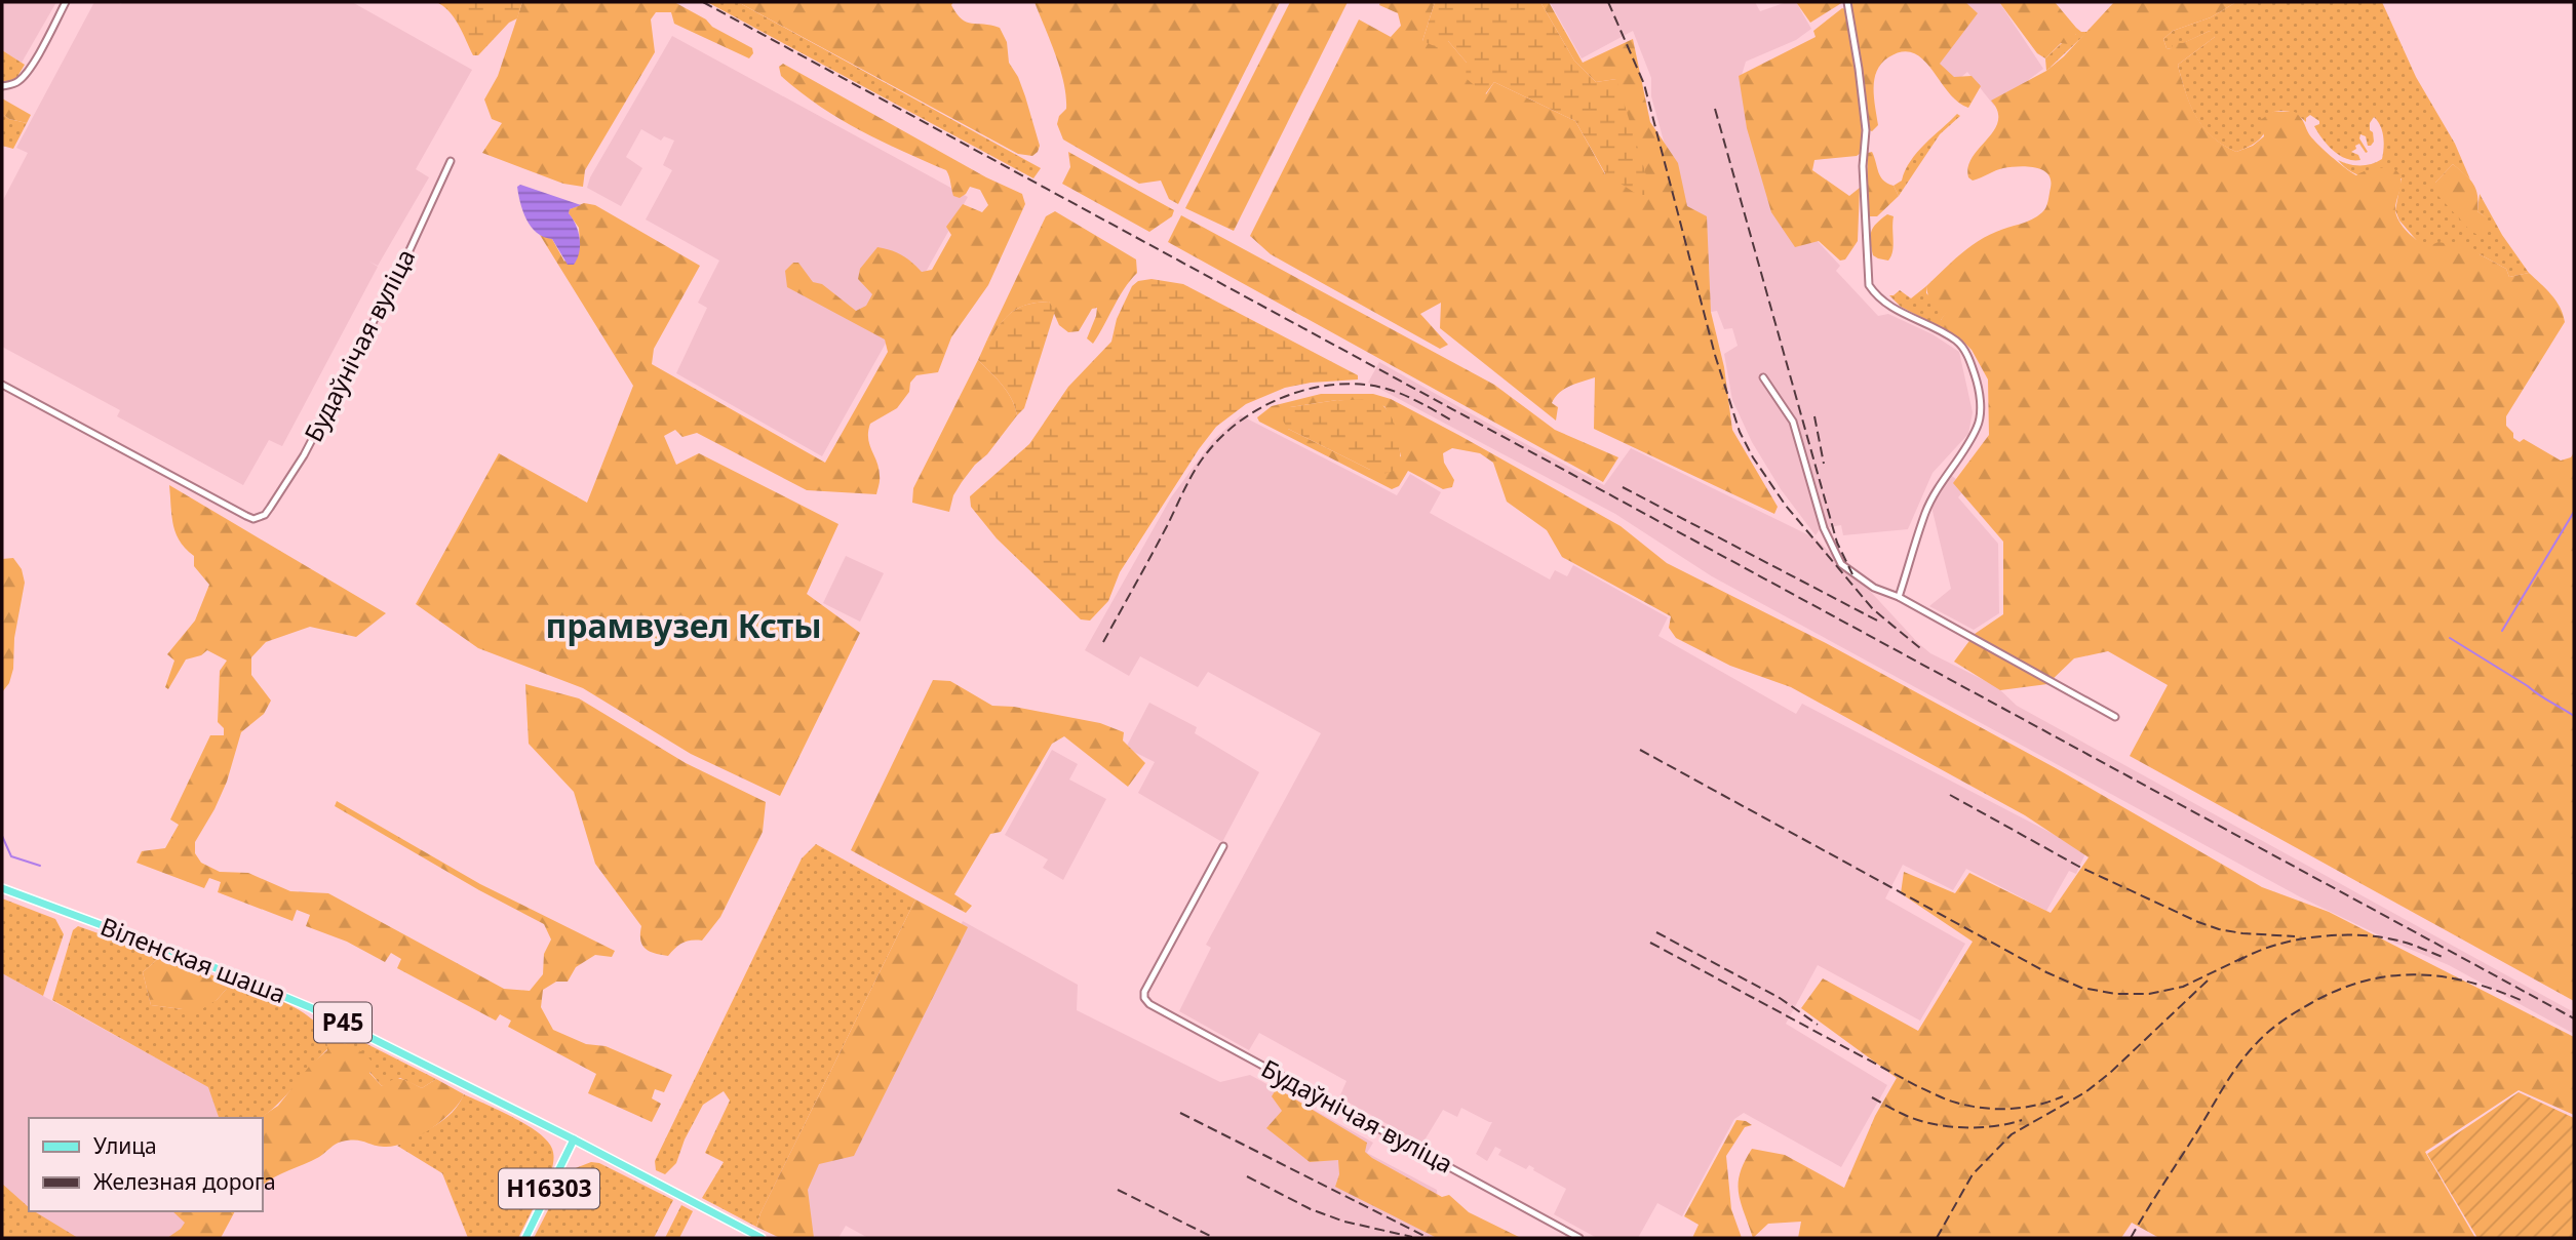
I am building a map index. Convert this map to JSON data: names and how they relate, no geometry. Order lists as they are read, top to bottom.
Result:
{
  "streets": {
    "main road": ["Віленская шаша", "Р45", "Н16303"],
    "street": ["Будаўнічая вуліца"]
  },
  "crossings": [
    ["Віленская шаша", "Р45"],
    ["Віленская шаша", "Н16303"],
    ["Р45", "Н16303"]
  ],
  "districts": ["прамвузел Ксты"],
  "legend": ["Улица", "Железная дорога"]
}
